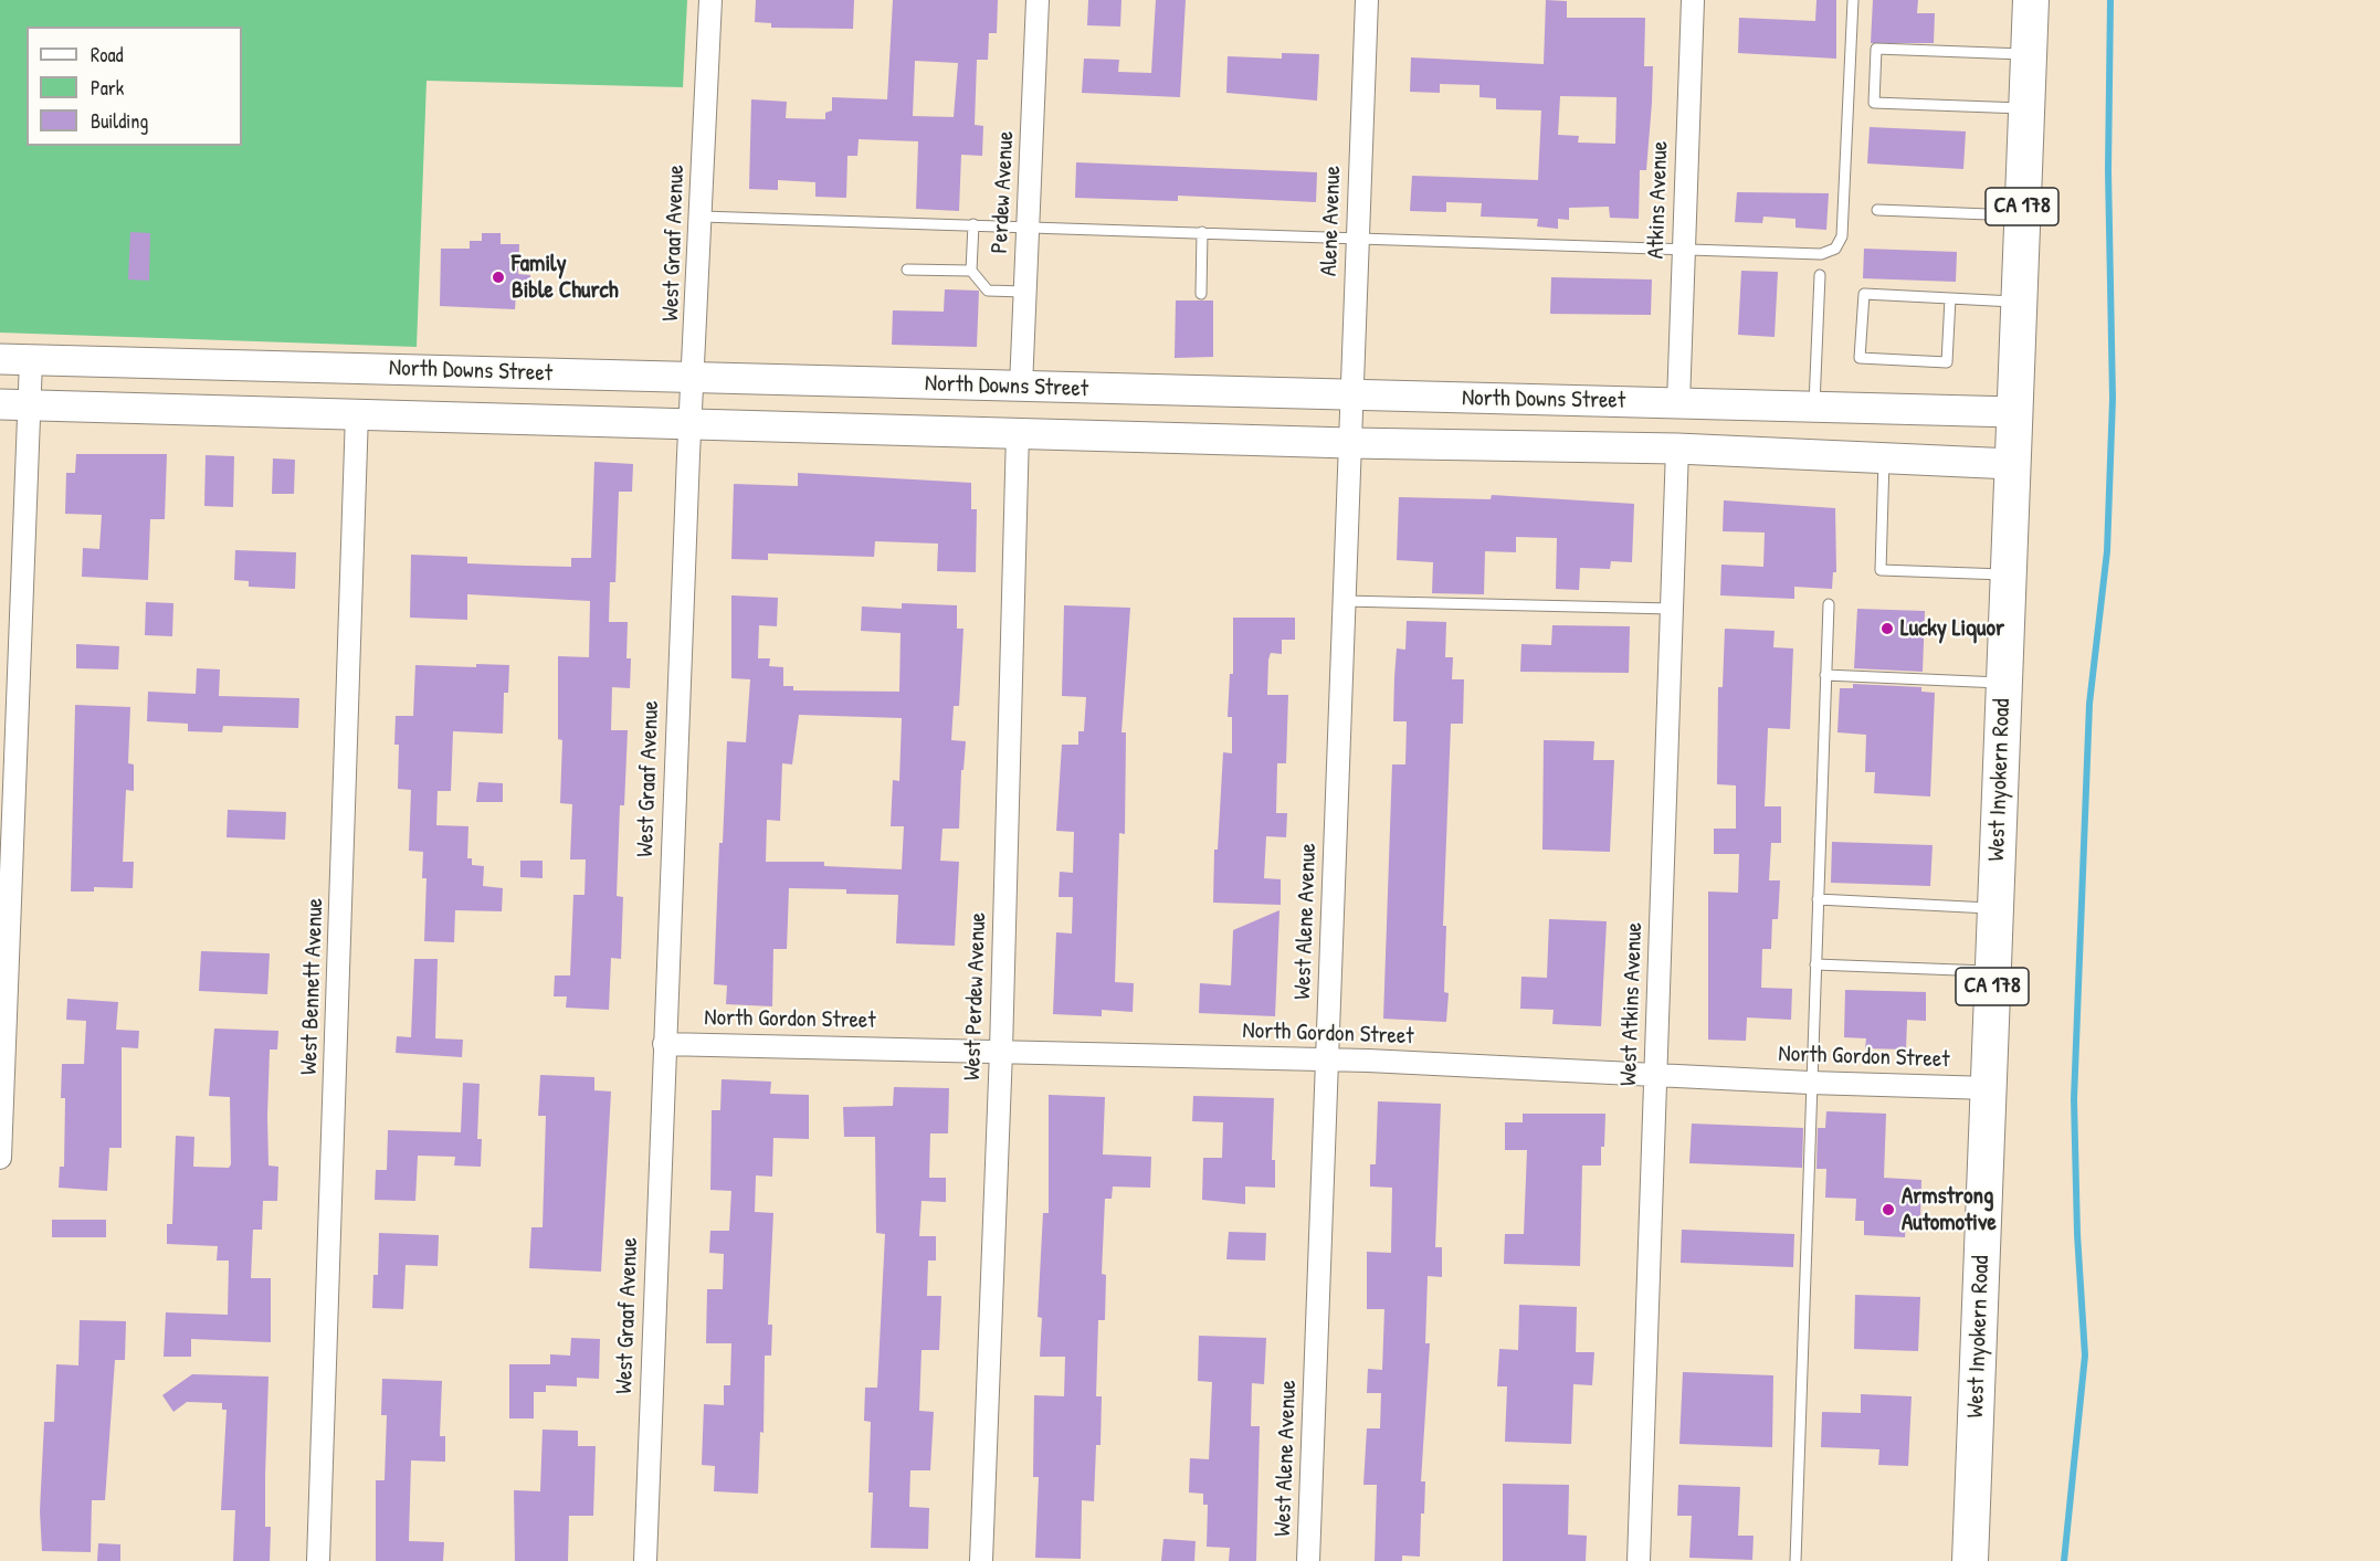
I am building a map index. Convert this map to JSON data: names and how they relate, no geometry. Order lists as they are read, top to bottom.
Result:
{
  "streets": {
    "main road": ["CA 178", "West Inyokern Road"],
    "street": [
      "Perdew Avenue",
      "Atkins Avenue",
      "Alene Avenue",
      "West Graaf Avenue",
      "North Downs Street",
      "West Alene Avenue",
      "West Bennett Avenue",
      "West Perdew Avenue",
      "West Atkins Avenue",
      "North Gordon Street"
    ]
  },
  "crossings": [
    ["Perdew Avenue", "North Downs Street"],
    ["Atkins Avenue", "North Downs Street"],
    ["Alene Avenue", "North Downs Street"],
    ["Alene Avenue", "West Alene Avenue"],
    ["West Graaf Avenue", "North Downs Street"],
    ["West Graaf Avenue", "North Gordon Street"],
    ["North Downs Street", "West Inyokern Road"],
    ["North Downs Street", "West Alene Avenue"],
    ["North Downs Street", "West Bennett Avenue"],
    ["North Downs Street", "West Perdew Avenue"],
    ["North Downs Street", "West Atkins Avenue"],
    ["West Inyokern Road", "North Gordon Street"],
    ["West Alene Avenue", "North Gordon Street"],
    ["West Perdew Avenue", "North Gordon Street"],
    ["West Atkins Avenue", "North Gordon Street"]
  ],
  "places": ["Family Bible Church", "Lucky Liquor", "Armstrong Automotive"],
  "legend": ["Road", "Park", "Building"]
}
